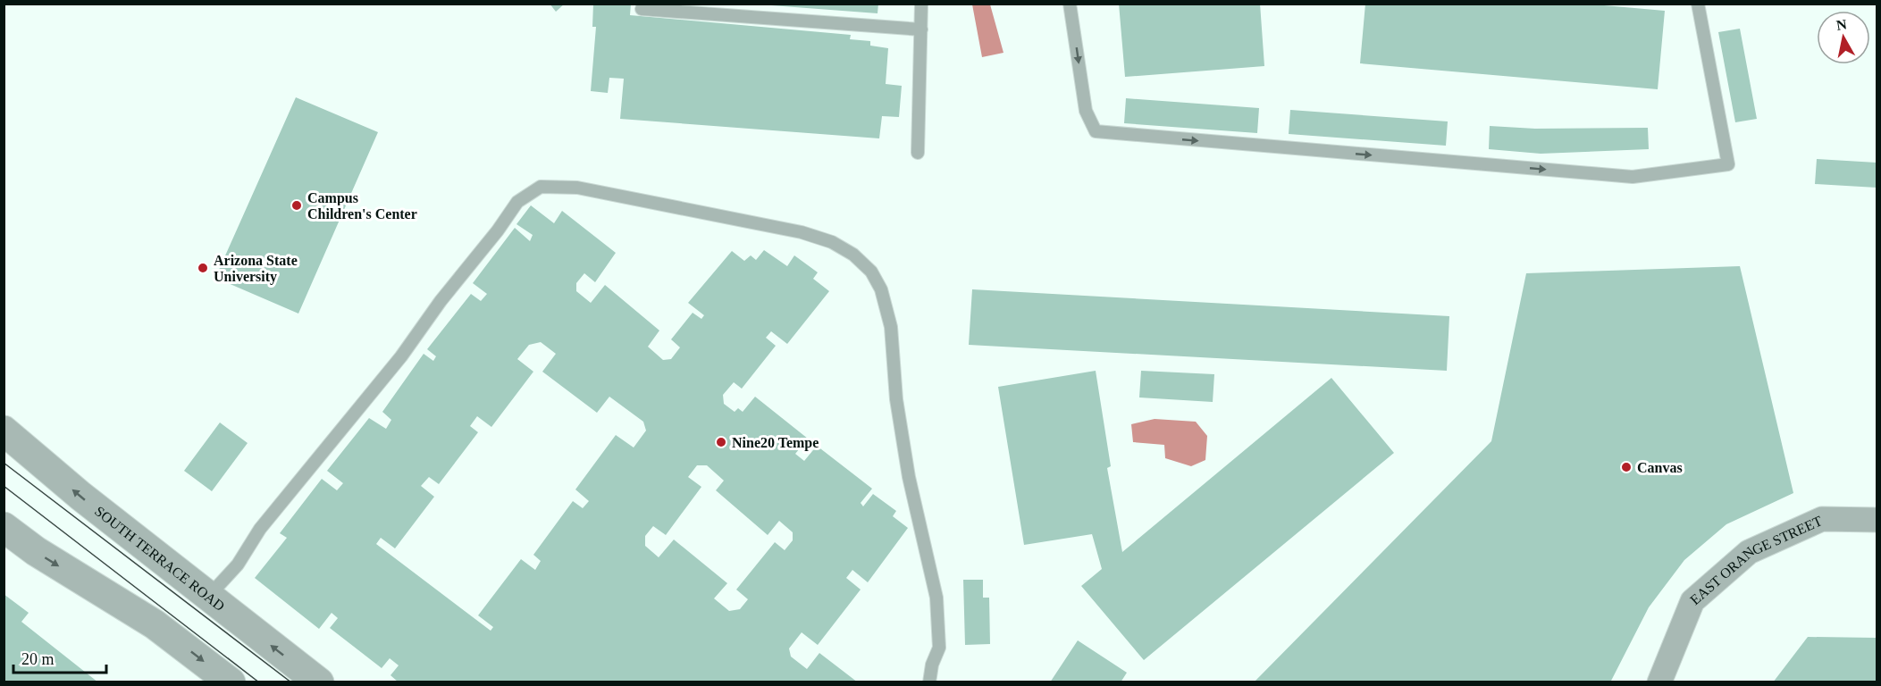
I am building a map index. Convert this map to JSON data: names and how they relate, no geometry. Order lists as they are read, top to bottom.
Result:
{
  "streets": {
    "street": ["SOUTH TERRACE ROAD", "EAST ORANGE STREET"]
  },
  "places": [
    "Campus Children's Center",
    "Arizona State University",
    "Nine20 Tempe",
    "Canvas"
  ],
  "scale_bar": "20 m",
  "north": "top"
}
